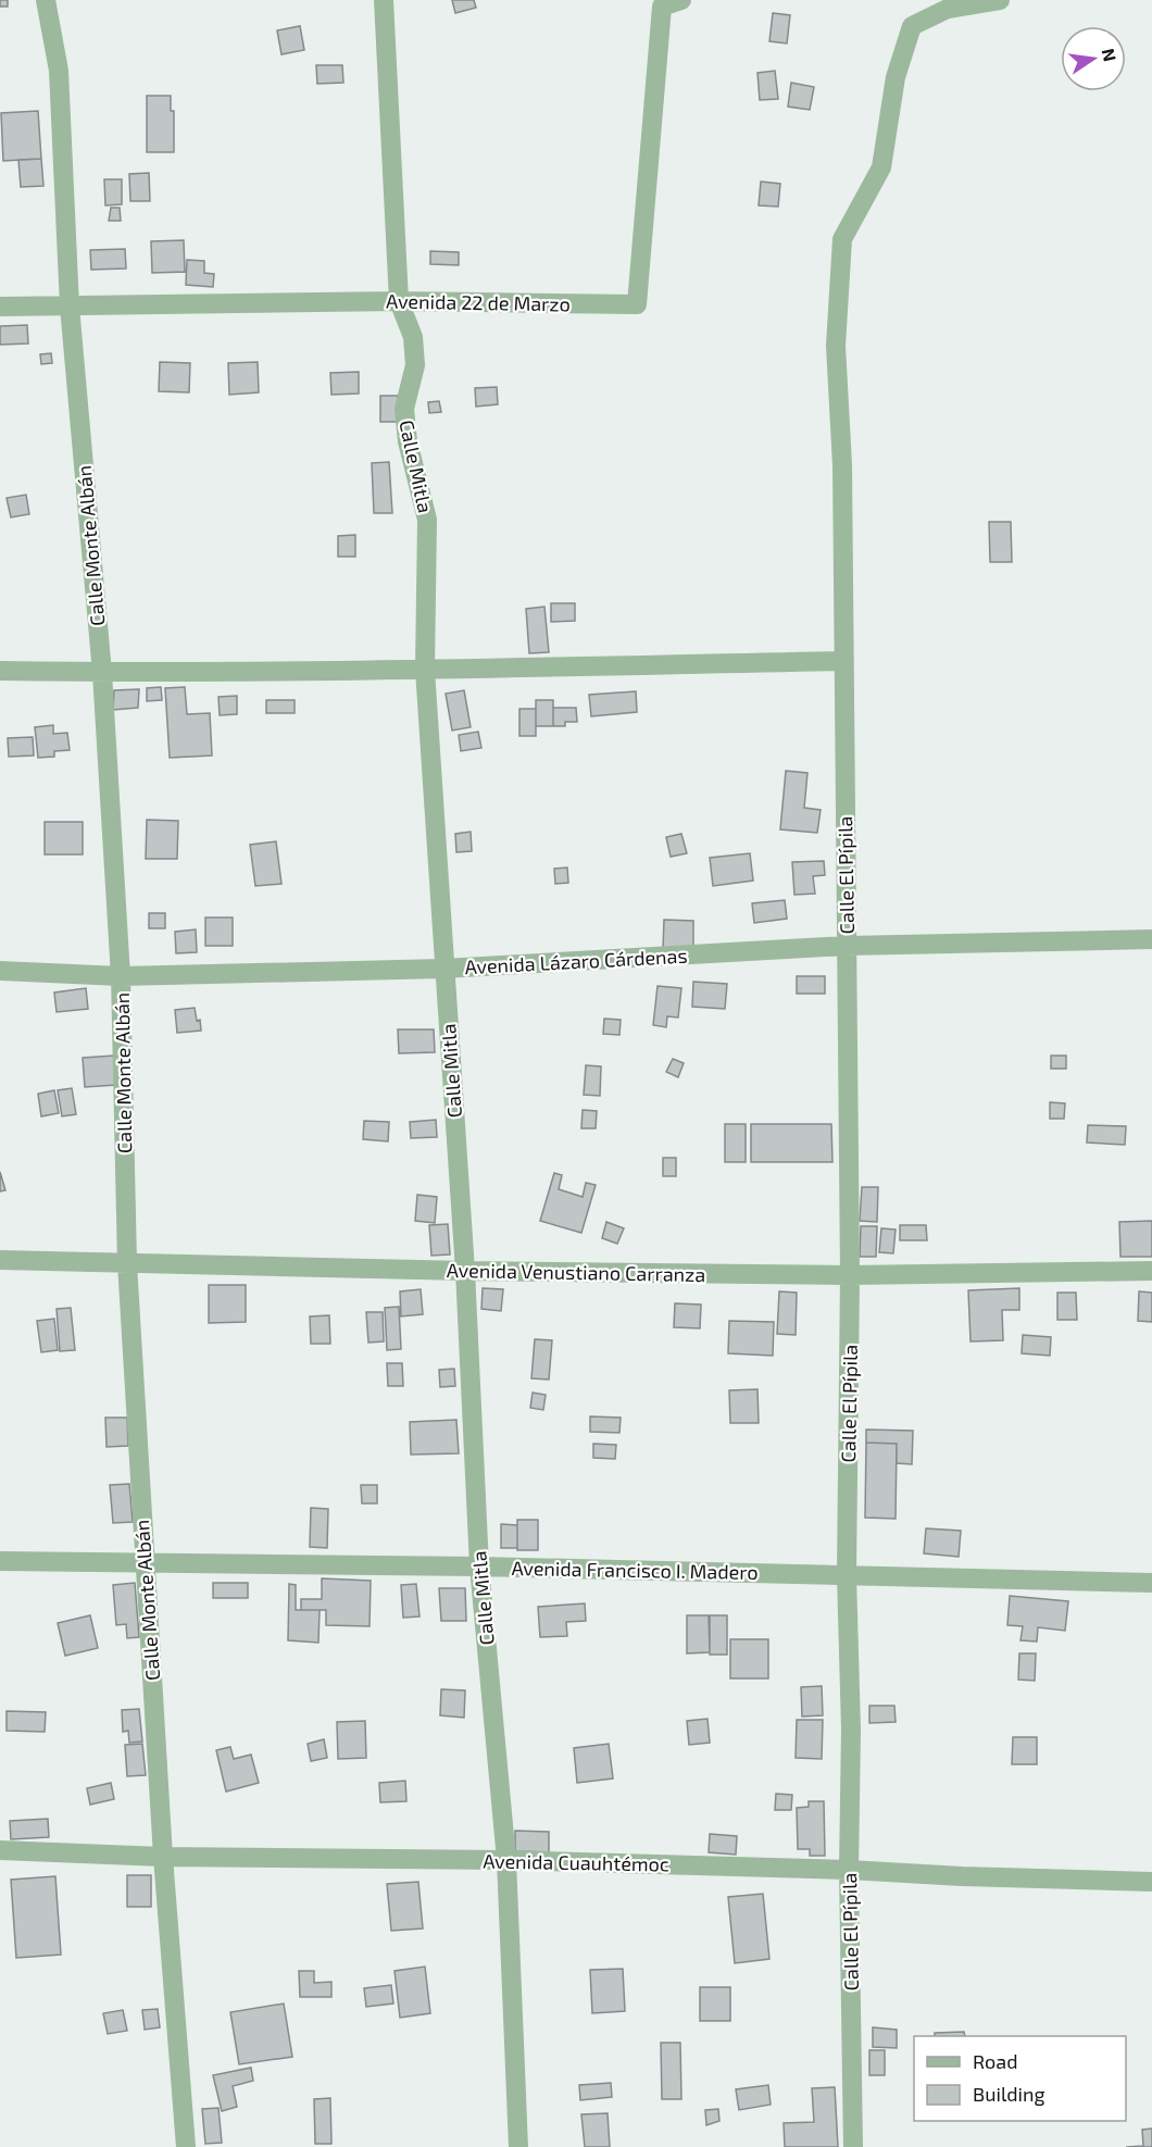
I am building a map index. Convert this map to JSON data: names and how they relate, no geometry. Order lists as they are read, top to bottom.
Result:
{
  "streets": {
    "street": [
      "Avenida 22 de Marzo",
      "Calle Mitla",
      "Calle Monte Albán",
      "Calle El Pípila",
      "Avenida Lázaro Cárdenas",
      "Avenida Venustiano Carranza",
      "Avenida Francisco I. Madero",
      "Avenida Cuauhtémoc"
    ]
  },
  "crossings": [
    ["Avenida 22 de Marzo", "Calle Mitla"],
    ["Avenida 22 de Marzo", "Calle Monte Albán"],
    ["Calle Mitla", "Avenida Lázaro Cárdenas"],
    ["Calle Mitla", "Avenida Venustiano Carranza"],
    ["Calle Mitla", "Avenida Francisco I. Madero"],
    ["Calle Mitla", "Avenida Cuauhtémoc"],
    ["Calle Monte Albán", "Avenida Lázaro Cárdenas"],
    ["Calle Monte Albán", "Avenida Venustiano Carranza"],
    ["Calle Monte Albán", "Avenida Francisco I. Madero"],
    ["Calle Monte Albán", "Avenida Cuauhtémoc"],
    ["Calle El Pípila", "Avenida Lázaro Cárdenas"],
    ["Calle El Pípila", "Avenida Venustiano Carranza"],
    ["Calle El Pípila", "Avenida Francisco I. Madero"],
    ["Calle El Pípila", "Avenida Cuauhtémoc"]
  ],
  "legend": ["Road", "Building"],
  "north": "right"
}
